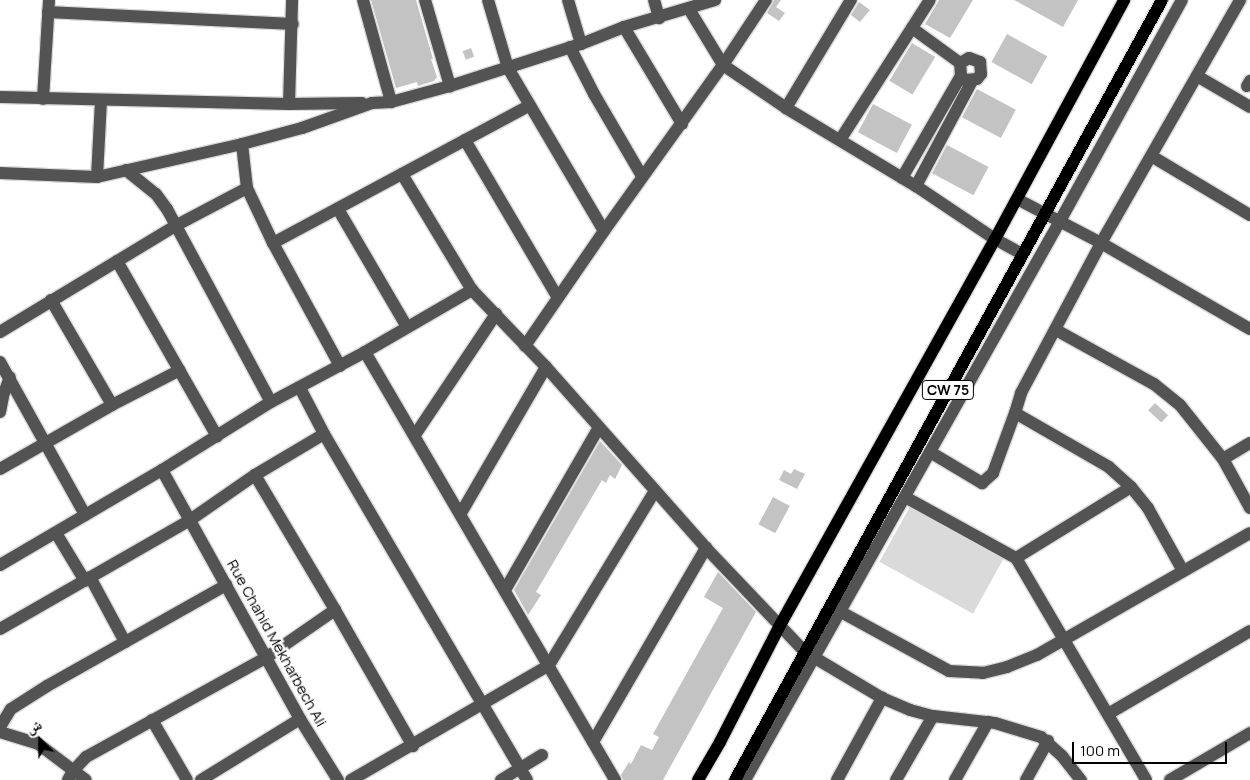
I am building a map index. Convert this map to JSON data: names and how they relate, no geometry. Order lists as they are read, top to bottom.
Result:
{
  "streets": {
    "main road": ["CW 75"],
    "street": ["Rue Chahid Mekharbech Ali"]
  },
  "scale_bar": "100 m",
  "north": "top left"
}
